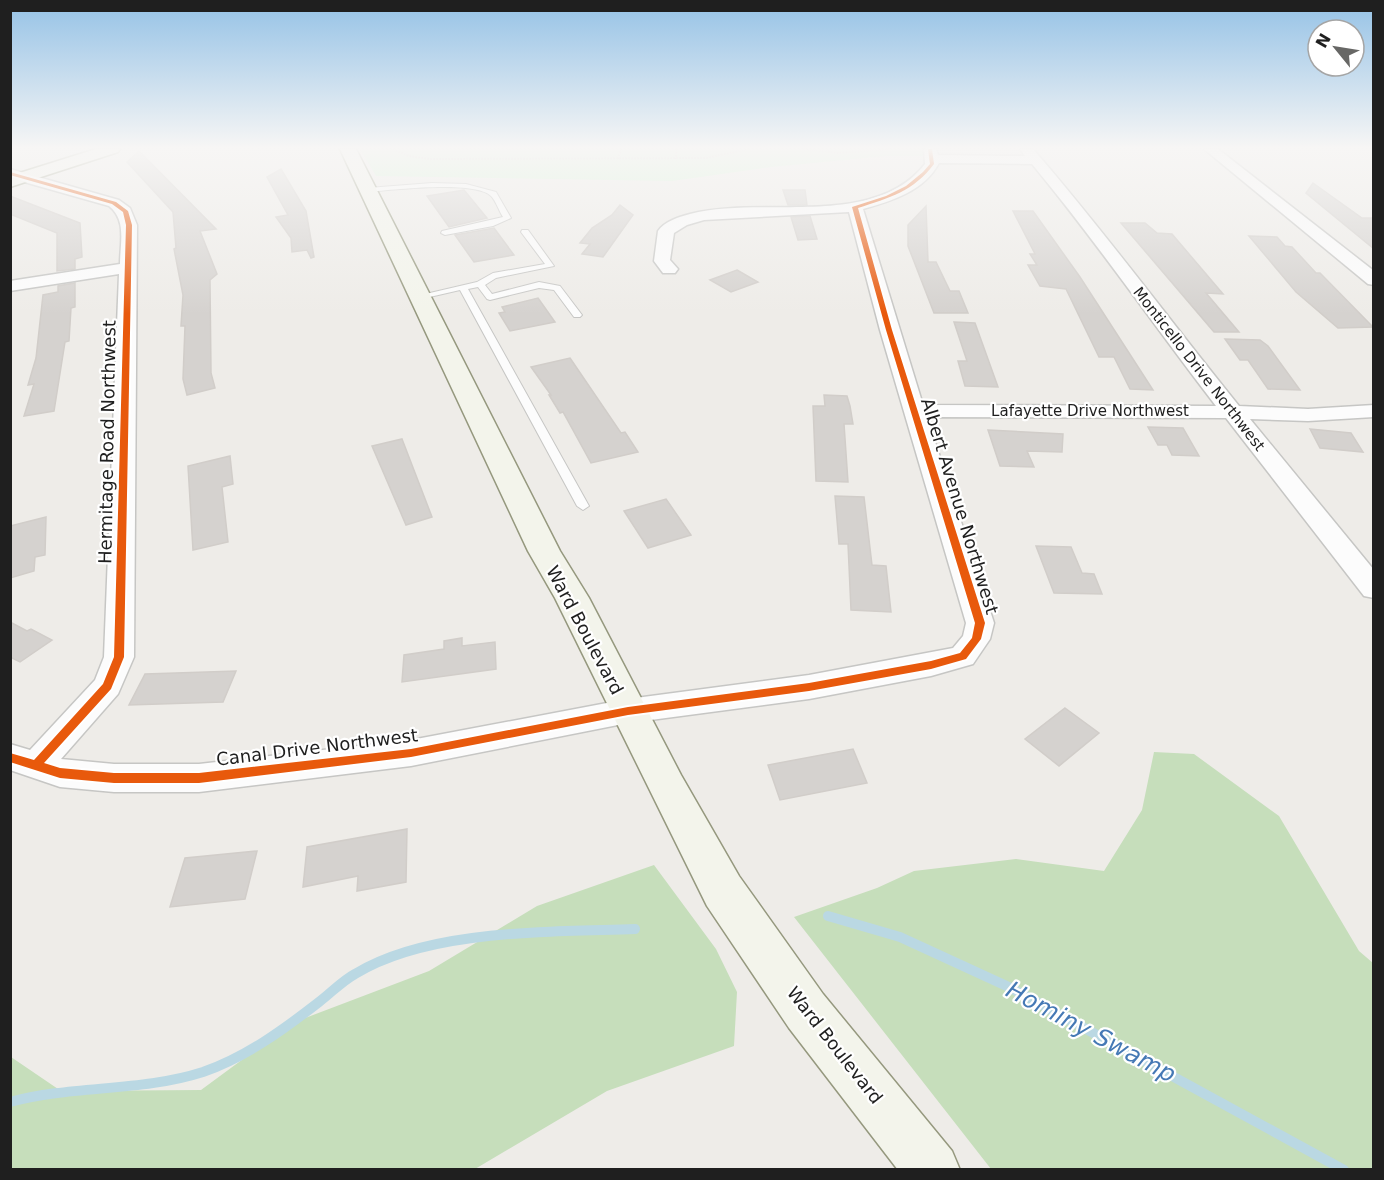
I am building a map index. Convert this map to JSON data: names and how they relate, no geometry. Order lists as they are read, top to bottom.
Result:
{
  "streets": {
    "main road": ["Ward Boulevard"],
    "street": [
      "Monticello Drive Northwest",
      "Lafayette Drive Northwest",
      "Hermitage Road Northwest",
      "Albert Avenue Northwest",
      "Canal Drive Northwest"
    ]
  },
  "crossings": [
    ["Monticello Drive Northwest", "Lafayette Drive Northwest"],
    ["Lafayette Drive Northwest", "Albert Avenue Northwest"],
    ["Hermitage Road Northwest", "Canal Drive Northwest"],
    ["Albert Avenue Northwest", "Ward Boulevard"],
    ["Albert Avenue Northwest", "Canal Drive Northwest"],
    ["Ward Boulevard", "Canal Drive Northwest"]
  ],
  "water": ["Hominy Swamp"],
  "north": "top left"
}
